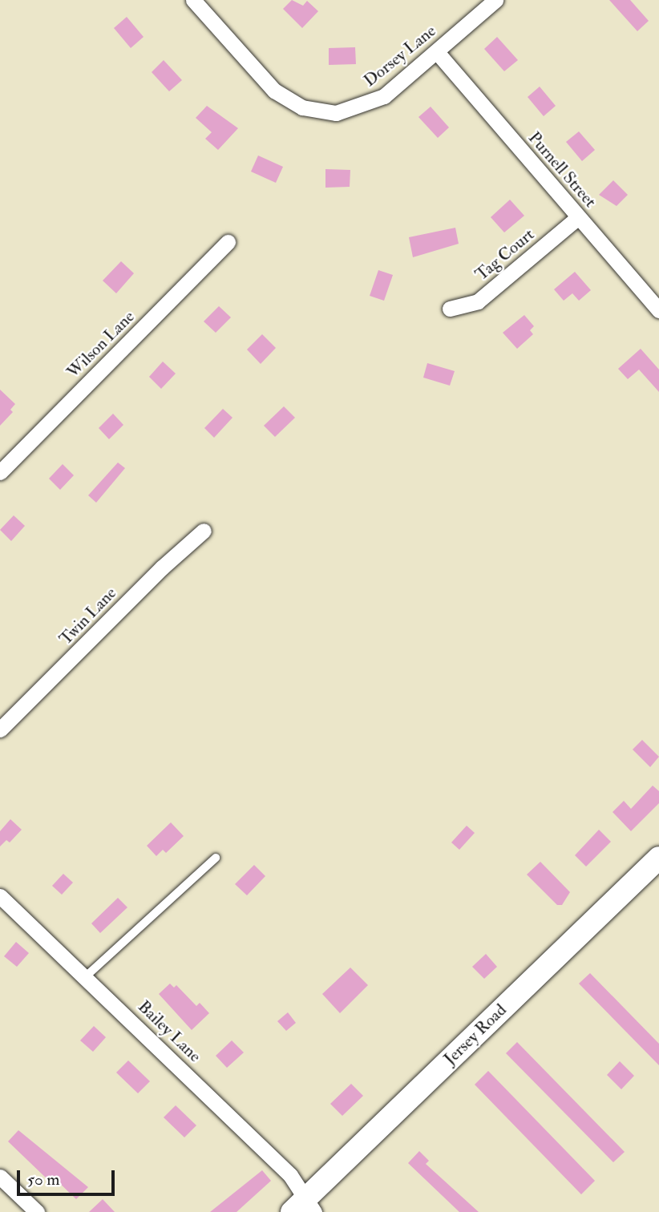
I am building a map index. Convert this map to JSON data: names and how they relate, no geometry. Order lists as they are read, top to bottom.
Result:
{
  "streets": {
    "street": [
      "Dorsey Lane",
      "Purnell Street",
      "Tag Court",
      "Wilson Lane",
      "Twin Lane",
      "Bailey Lane",
      "Jersey Road"
    ]
  },
  "crossings": [
    ["Dorsey Lane", "Purnell Street"],
    ["Purnell Street", "Tag Court"],
    ["Bailey Lane", "Jersey Road"]
  ],
  "scale_bar": "50 m"
}
